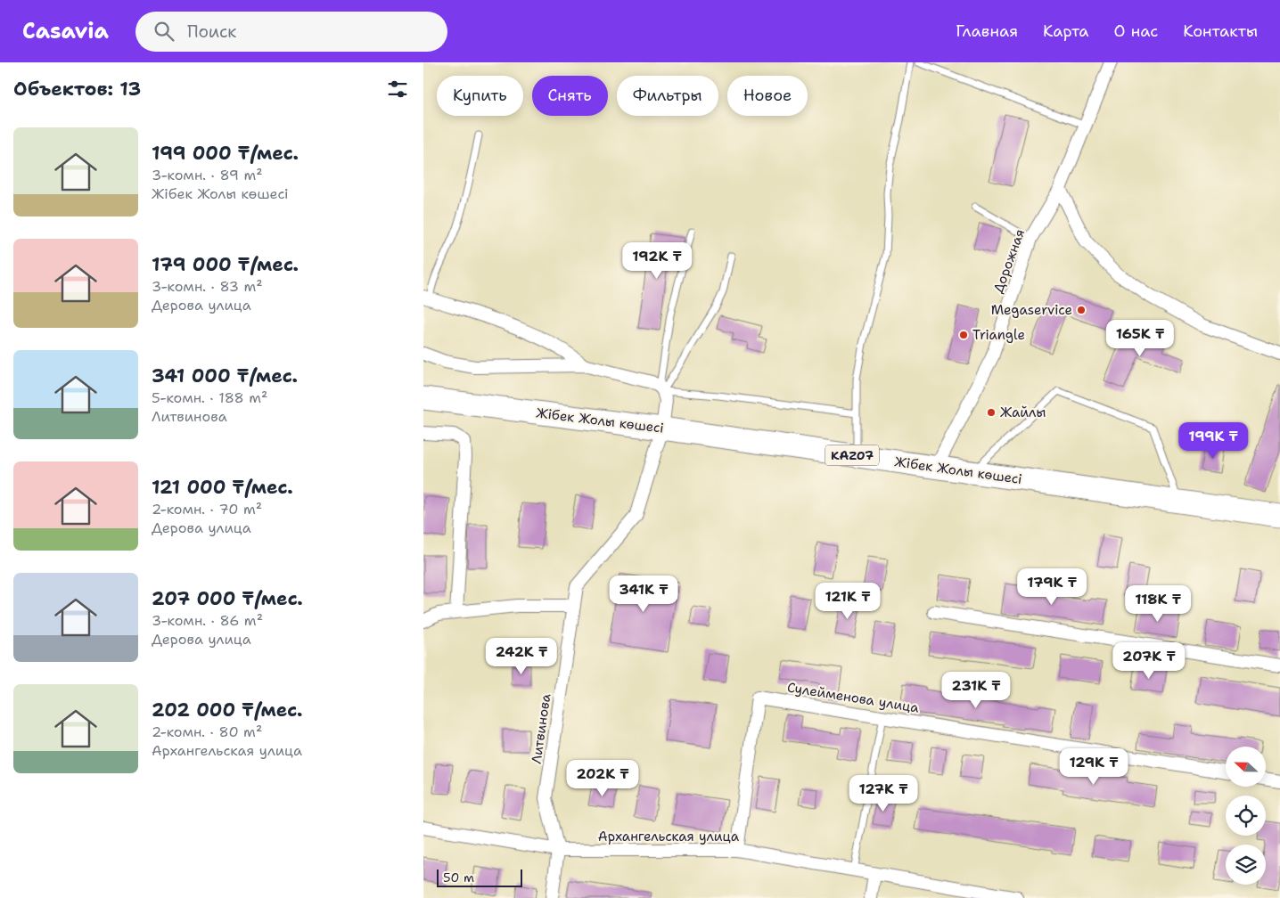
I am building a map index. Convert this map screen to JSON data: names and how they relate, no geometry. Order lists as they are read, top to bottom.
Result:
{
  "streets": {
    "highway": ["Жібек Жолы көшесі", "KAZ07"],
    "street": [
      "Дорожная",
      "Сулейменова улица",
      "Литвинова",
      "Архангельская улица"
    ]
  },
  "crossings": [
    ["Дорожная", "Жібек Жолы көшесі"],
    ["Жібек Жолы көшесі", "Литвинова"],
    ["Сулейменова улица", "Архангельская улица"],
    ["Литвинова", "Архангельская улица"]
  ],
  "places": ["Megaservice", "Triangle", "Жайлы"],
  "scale_bar": "50 m",
  "north": "left",
  "page": {
    "header": "Casavia",
    "search": "Поиск",
    "nav": [
      "Главная",
      "Карта",
      "О нас",
      "Контакты"
    ],
    "heading": "Объектов: 13",
    "chip": [
      "Купить",
      "Снять",
      "Фильтры",
      "Новое"
    ],
    "list": [
      {
        "name": "199 000 ₸/мес.",
        "note": "3-комн. · 89 m² · Жібек Жолы көшесі"
      },
      {
        "name": "179 000 ₸/мес.",
        "note": "3-комн. · 83 m² · Дерова улица"
      },
      {
        "name": "341 000 ₸/мес.",
        "note": "5-комн. · 188 m² · Литвинова"
      },
      {
        "name": "121 000 ₸/мес.",
        "note": "2-комн. · 70 m² · Дерова улица"
      },
      {
        "name": "207 000 ₸/мес.",
        "note": "3-комн. · 86 m² · Дерова улица"
      },
      {
        "name": "202 000 ₸/мес.",
        "note": "2-комн. · 80 m² · Архангельская улица"
      }
    ],
    "price": [
      "192K ₸",
      "165K ₸",
      "199K ₸",
      "179K ₸",
      "341K ₸",
      "121K ₸",
      "118K ₸",
      "242K ₸",
      "207K ₸",
      "231K ₸",
      "129K ₸",
      "202K ₸",
      "127K ₸"
    ],
    "scale": "50 m"
  }
}
